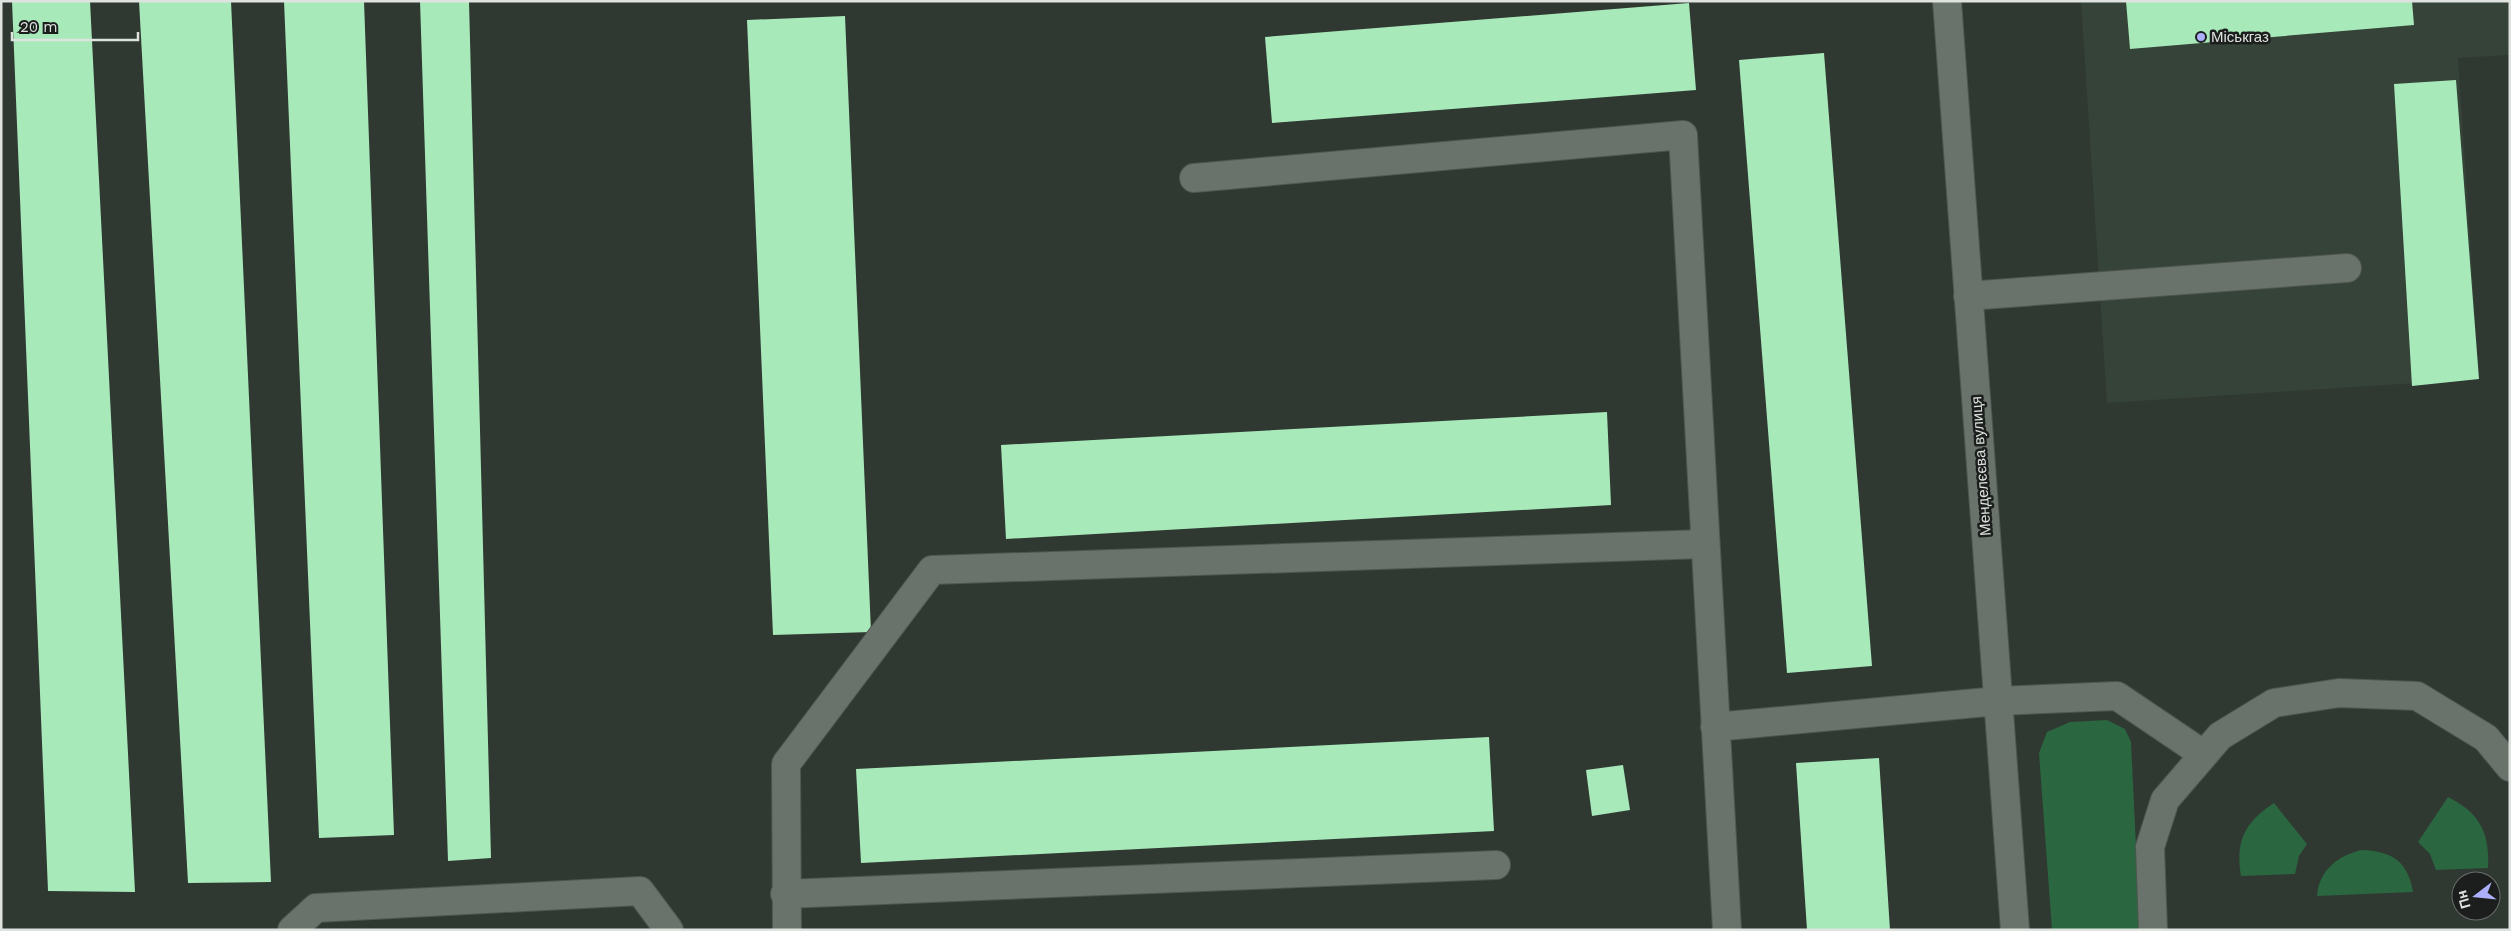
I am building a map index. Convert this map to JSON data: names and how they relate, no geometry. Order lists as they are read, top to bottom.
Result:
{
  "streets": {
    "street": ["Менделєєва вулиця"]
  },
  "places": ["Міськгаз"],
  "scale_bar": "20 m",
  "north": "left"
}
